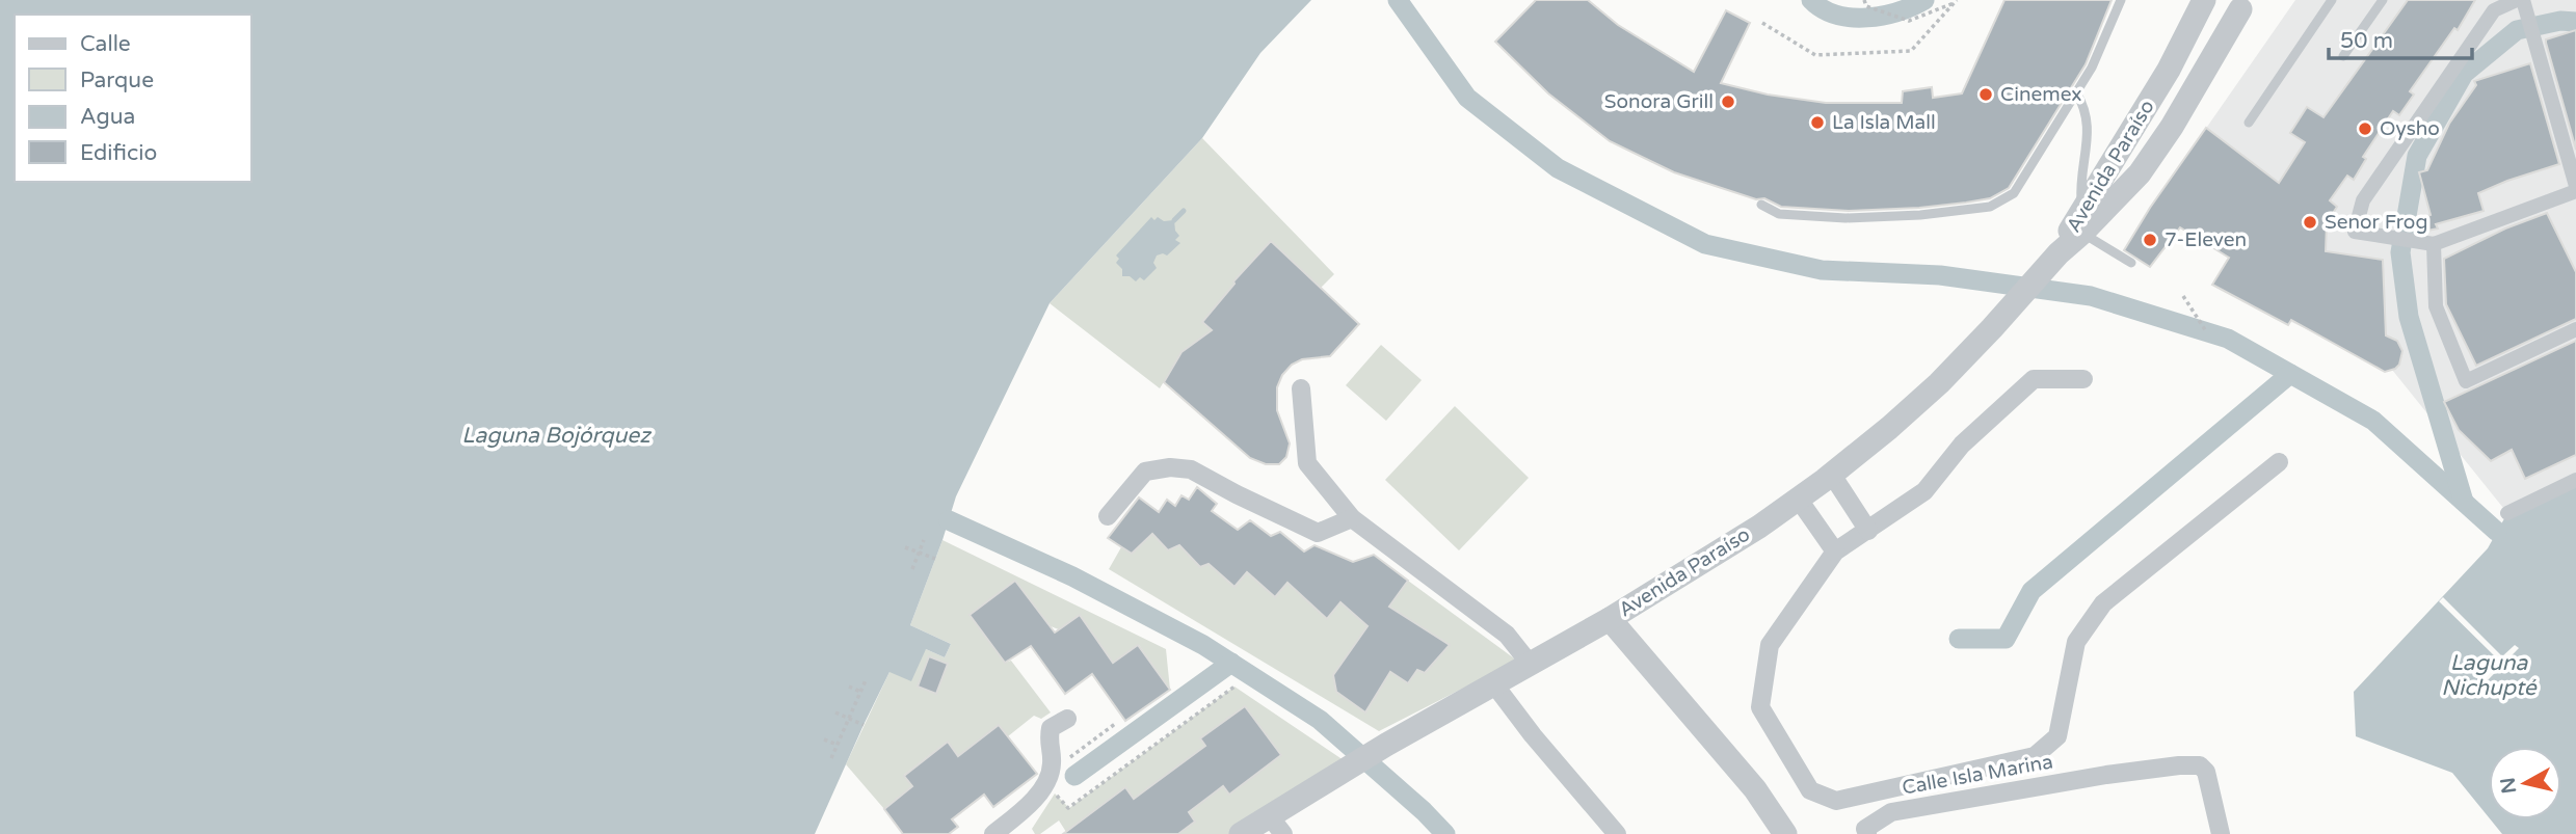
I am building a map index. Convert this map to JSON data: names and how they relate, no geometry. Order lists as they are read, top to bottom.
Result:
{
  "streets": {
    "street": ["Avenida Paraíso", "Calle Isla Marina"]
  },
  "water": ["Laguna Bojórquez", "Laguna Nichupté"],
  "places": [
    "Cinemex",
    "Sonora Grill",
    "La Isla Mall",
    "Oysho",
    "Senor Frog",
    "7-Eleven"
  ],
  "legend": [
    "Calle",
    "Parque",
    "Agua",
    "Edificio"
  ],
  "scale_bar": "50 m",
  "north": "left"
}
